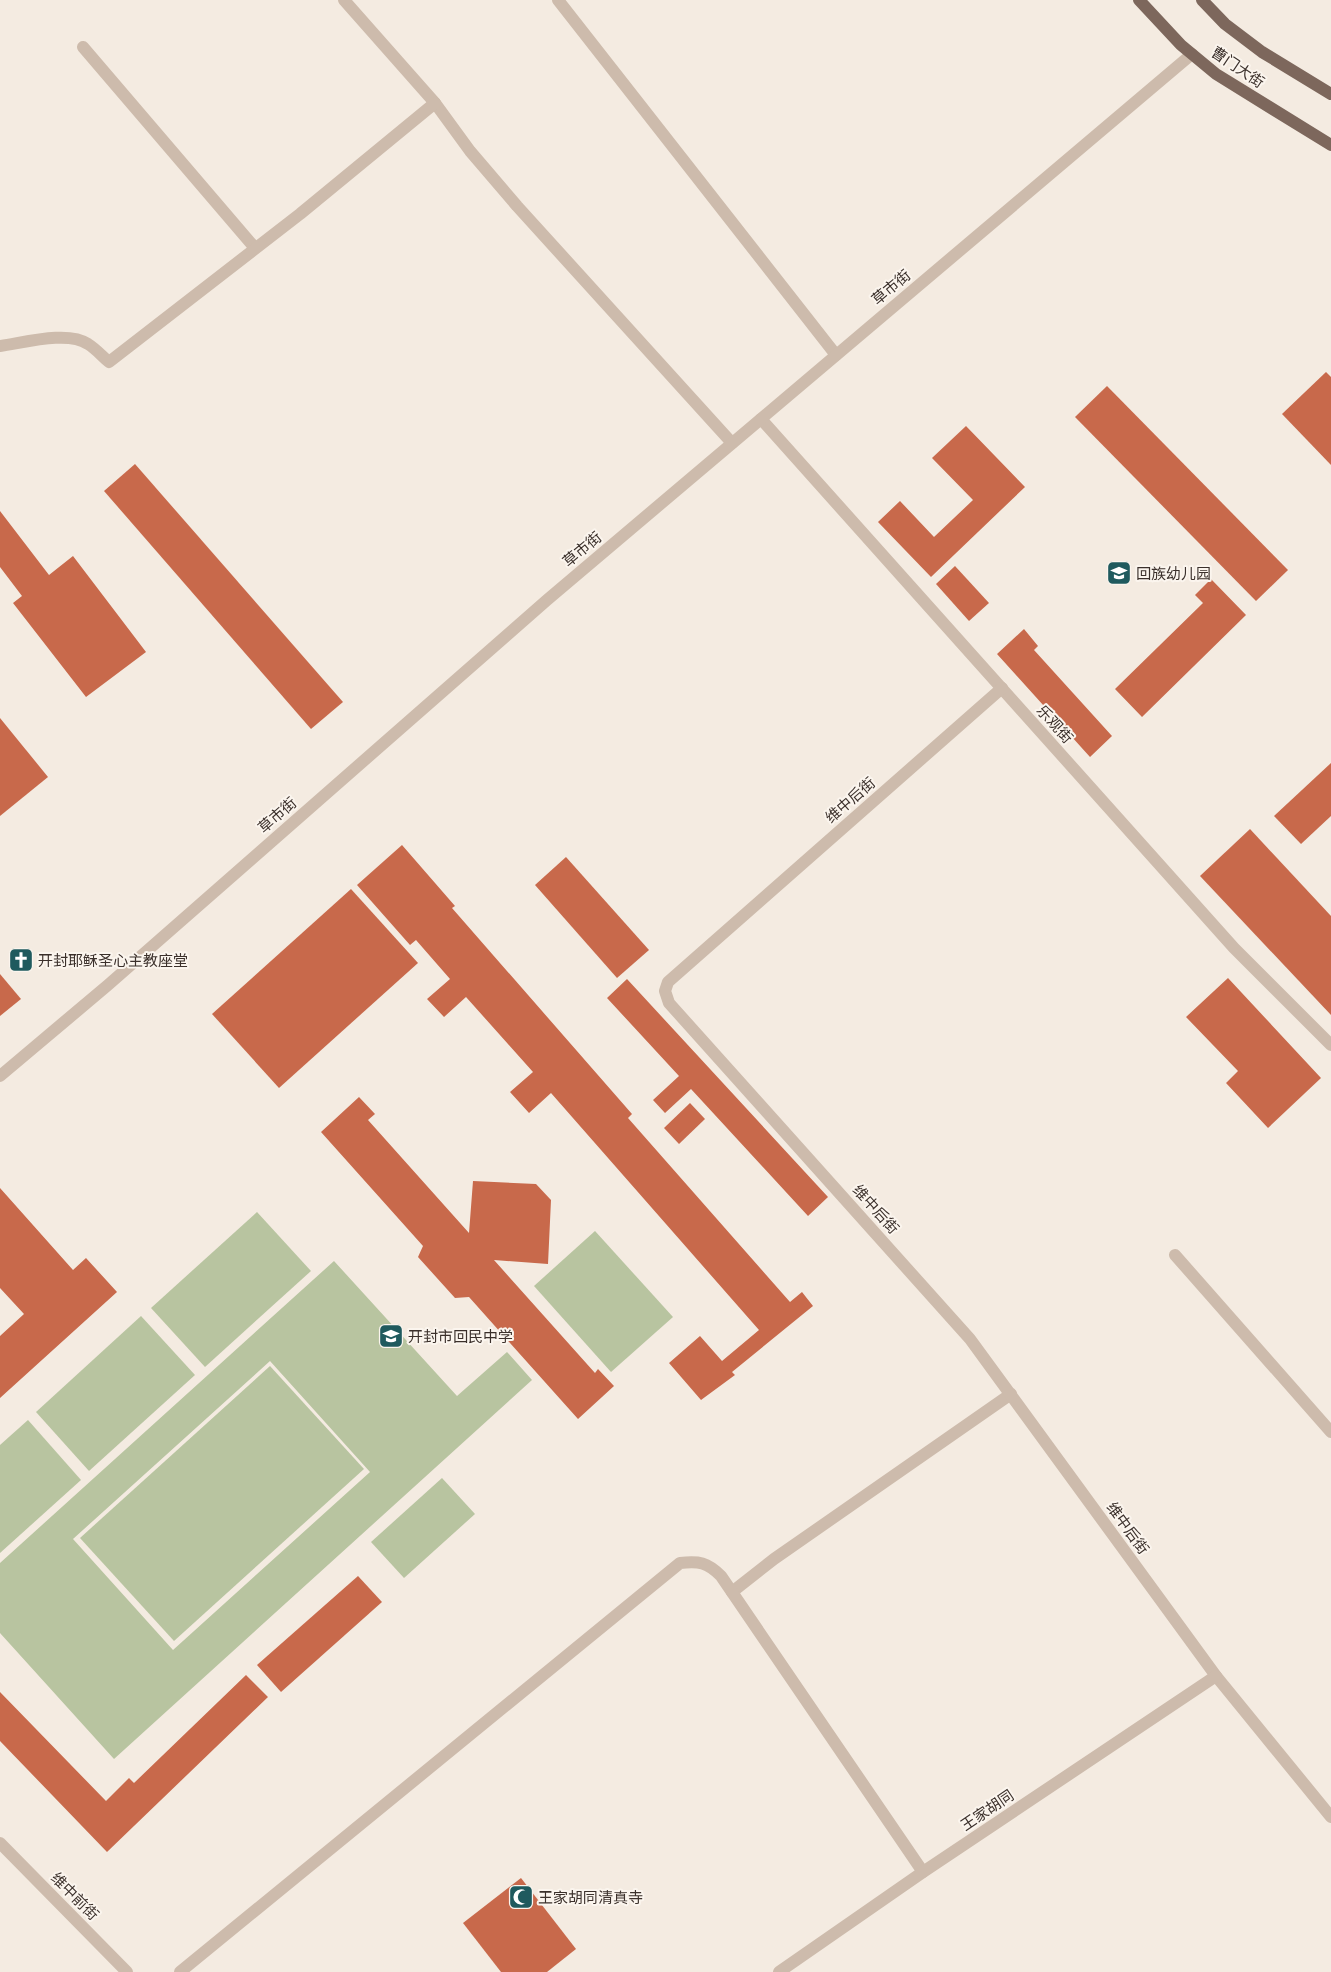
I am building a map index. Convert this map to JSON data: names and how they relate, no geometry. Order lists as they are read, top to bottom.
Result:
{
  "streets": {
    "main road": ["曹门大街"],
    "street": [
      "草市街",
      "乐观街",
      "维中后街",
      "王家胡同",
      "维中前街"
    ]
  },
  "crossings": [
    ["曹门大街", "草市街"],
    ["草市街", "乐观街"],
    ["乐观街", "维中后街"],
    ["维中后街", "王家胡同"]
  ],
  "places": {
    "school or university": ["回族幼儿园", "开封市回民中学"],
    "church": ["开封耶稣圣心主教座堂"],
    "mosque": ["王家胡同清真寺"]
  }
}
